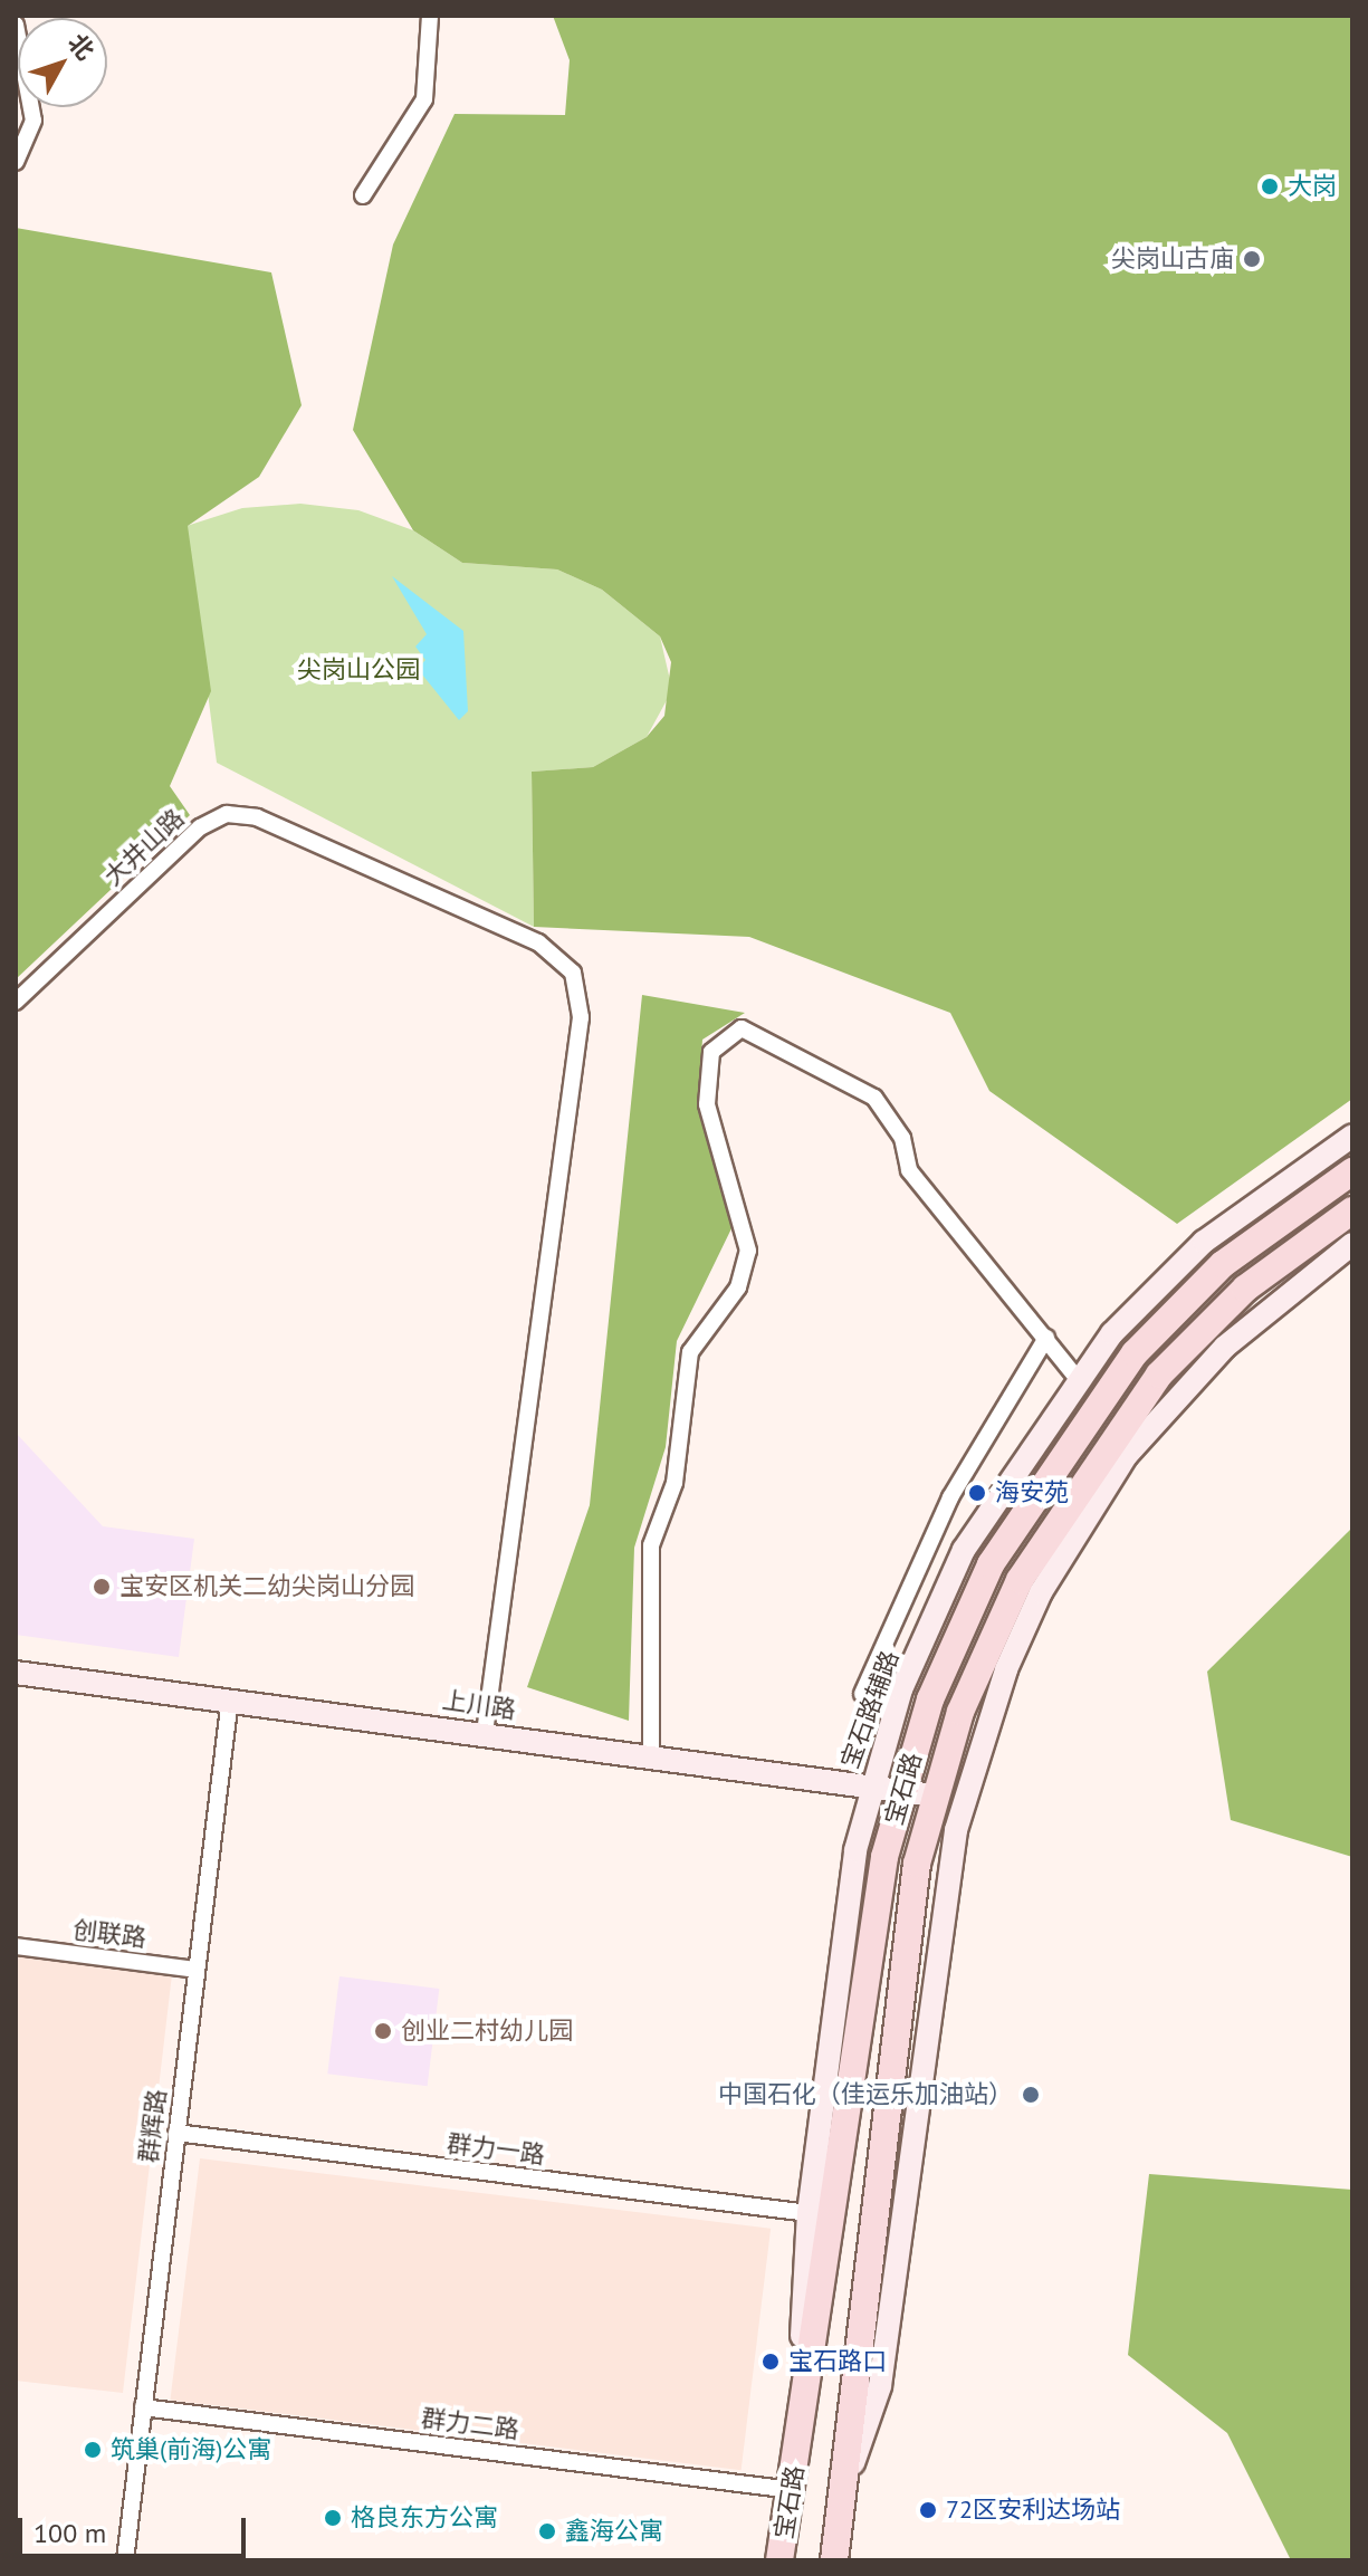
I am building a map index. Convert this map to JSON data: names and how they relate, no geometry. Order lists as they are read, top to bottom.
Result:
{
  "streets": {
    "main road": ["上川路", "宝石路辅路", "宝石路"],
    "street": [
      "大井山路",
      "创联路",
      "群辉路",
      "群力一路",
      "群力二路"
    ]
  },
  "crossings": [
    ["大井山路", "上川路"],
    ["上川路", "宝石路辅路"],
    ["上川路", "宝石路"],
    ["上川路", "群辉路"],
    ["宝石路辅路", "宝石路"],
    ["宝石路辅路", "群力一路"],
    ["宝石路辅路", "群力二路"],
    ["宝石路", "群力二路"],
    ["创联路", "群辉路"],
    ["群辉路", "群力一路"],
    ["群辉路", "群力二路"]
  ],
  "parks": ["尖岗山公园"],
  "places": [
    "大岗",
    "尖岗山古庙",
    "海安苑",
    "宝安区机关二幼尖岗山分园",
    "创业二村幼儿园",
    "中国石化（佳运乐加油站）",
    "宝石路口",
    "筑巢(前海)公寓",
    "72区安利达场站",
    "格良东方公寓",
    "鑫海公寓"
  ],
  "scale_bar": "100 m",
  "north": "top right"
}
